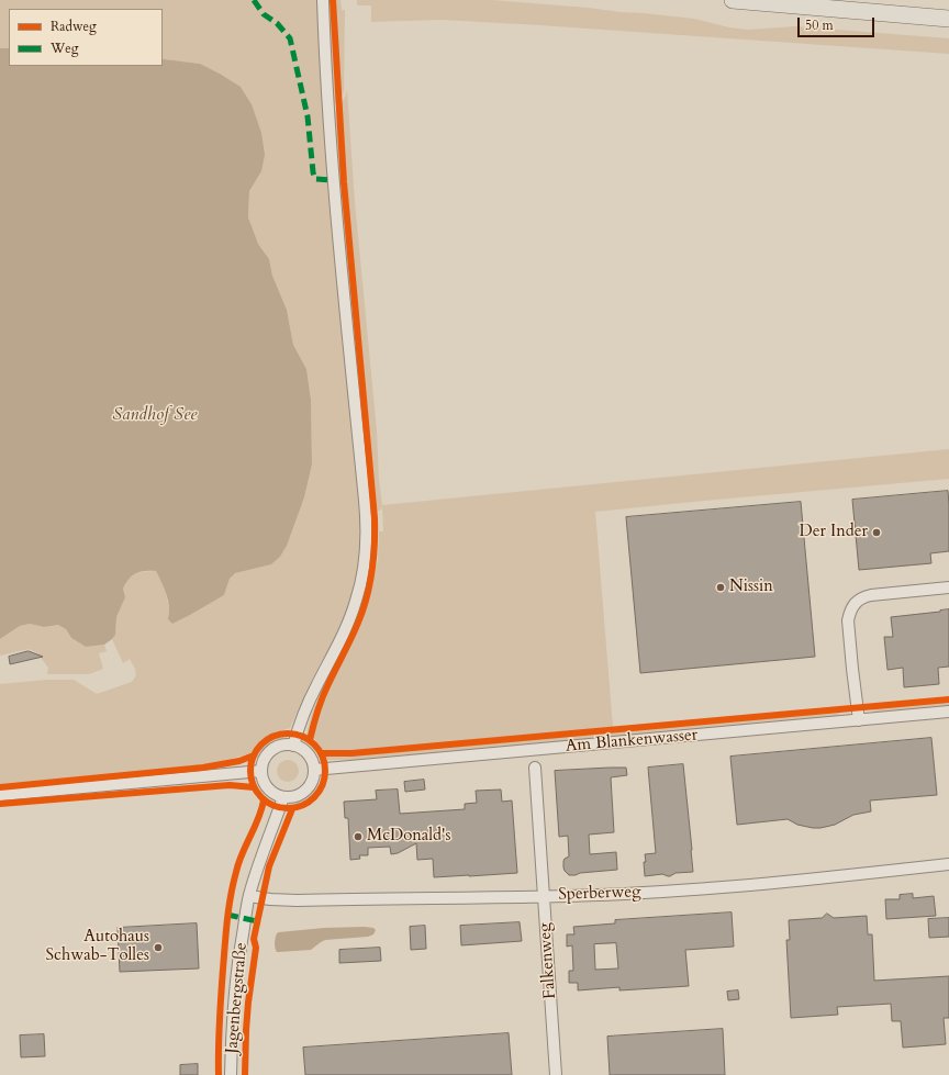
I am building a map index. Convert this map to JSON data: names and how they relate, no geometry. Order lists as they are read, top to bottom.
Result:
{
  "streets": {
    "street": [
      "Am Blankenwasser",
      "Sperberweg",
      "Falkenweg",
      "Jagenbergstraße"
    ]
  },
  "crossings": [
    ["Am Blankenwasser", "Jagenbergstraße"],
    ["Sperberweg", "Falkenweg"],
    ["Sperberweg", "Jagenbergstraße"]
  ],
  "water": ["Sandhof See"],
  "places": [
    "Der Inder",
    "Nissin",
    "McDonald's",
    "Autohaus Schwab-Tolles"
  ],
  "legend": ["Radweg", "Weg"],
  "scale_bar": "50 m"
}
